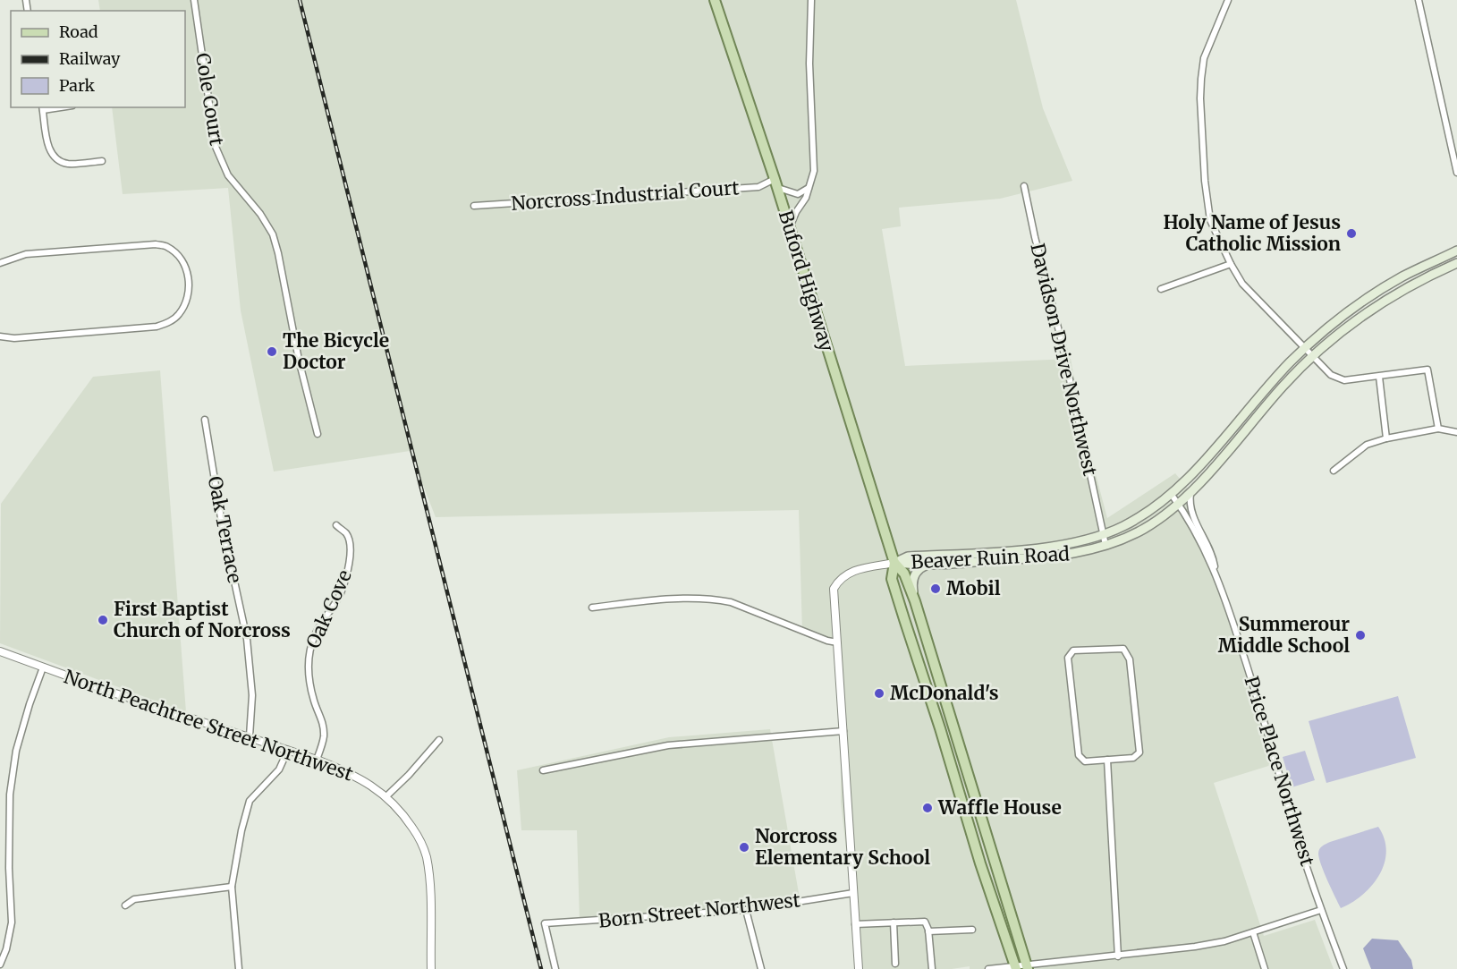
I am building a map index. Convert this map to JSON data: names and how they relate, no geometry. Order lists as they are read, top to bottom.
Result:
{
  "streets": {
    "main road": ["Buford Highway", "Beaver Ruin Road"],
    "street": [
      "Cole Court",
      "Norcross Industrial Court",
      "Davidson Drive Northwest",
      "Oak Terrace",
      "Oak Cove",
      "North Peachtree Street Northwest",
      "Price Place Northwest",
      "Born Street Northwest"
    ]
  },
  "crossings": [
    ["Norcross Industrial Court", "Buford Highway"],
    ["Buford Highway", "Beaver Ruin Road"],
    ["Davidson Drive Northwest", "Beaver Ruin Road"],
    ["Oak Terrace", "North Peachtree Street Northwest"],
    ["Beaver Ruin Road", "Price Place Northwest"],
    ["Oak Cove", "North Peachtree Street Northwest"]
  ],
  "places": [
    "Holy Name of Jesus Catholic Mission",
    "The Bicycle Doctor",
    "Mobil",
    "First Baptist Church of Norcross",
    "Summerour Middle School",
    "McDonald's",
    "Waffle House",
    "Norcross Elementary School"
  ],
  "legend": ["Road", "Railway", "Park"]
}
